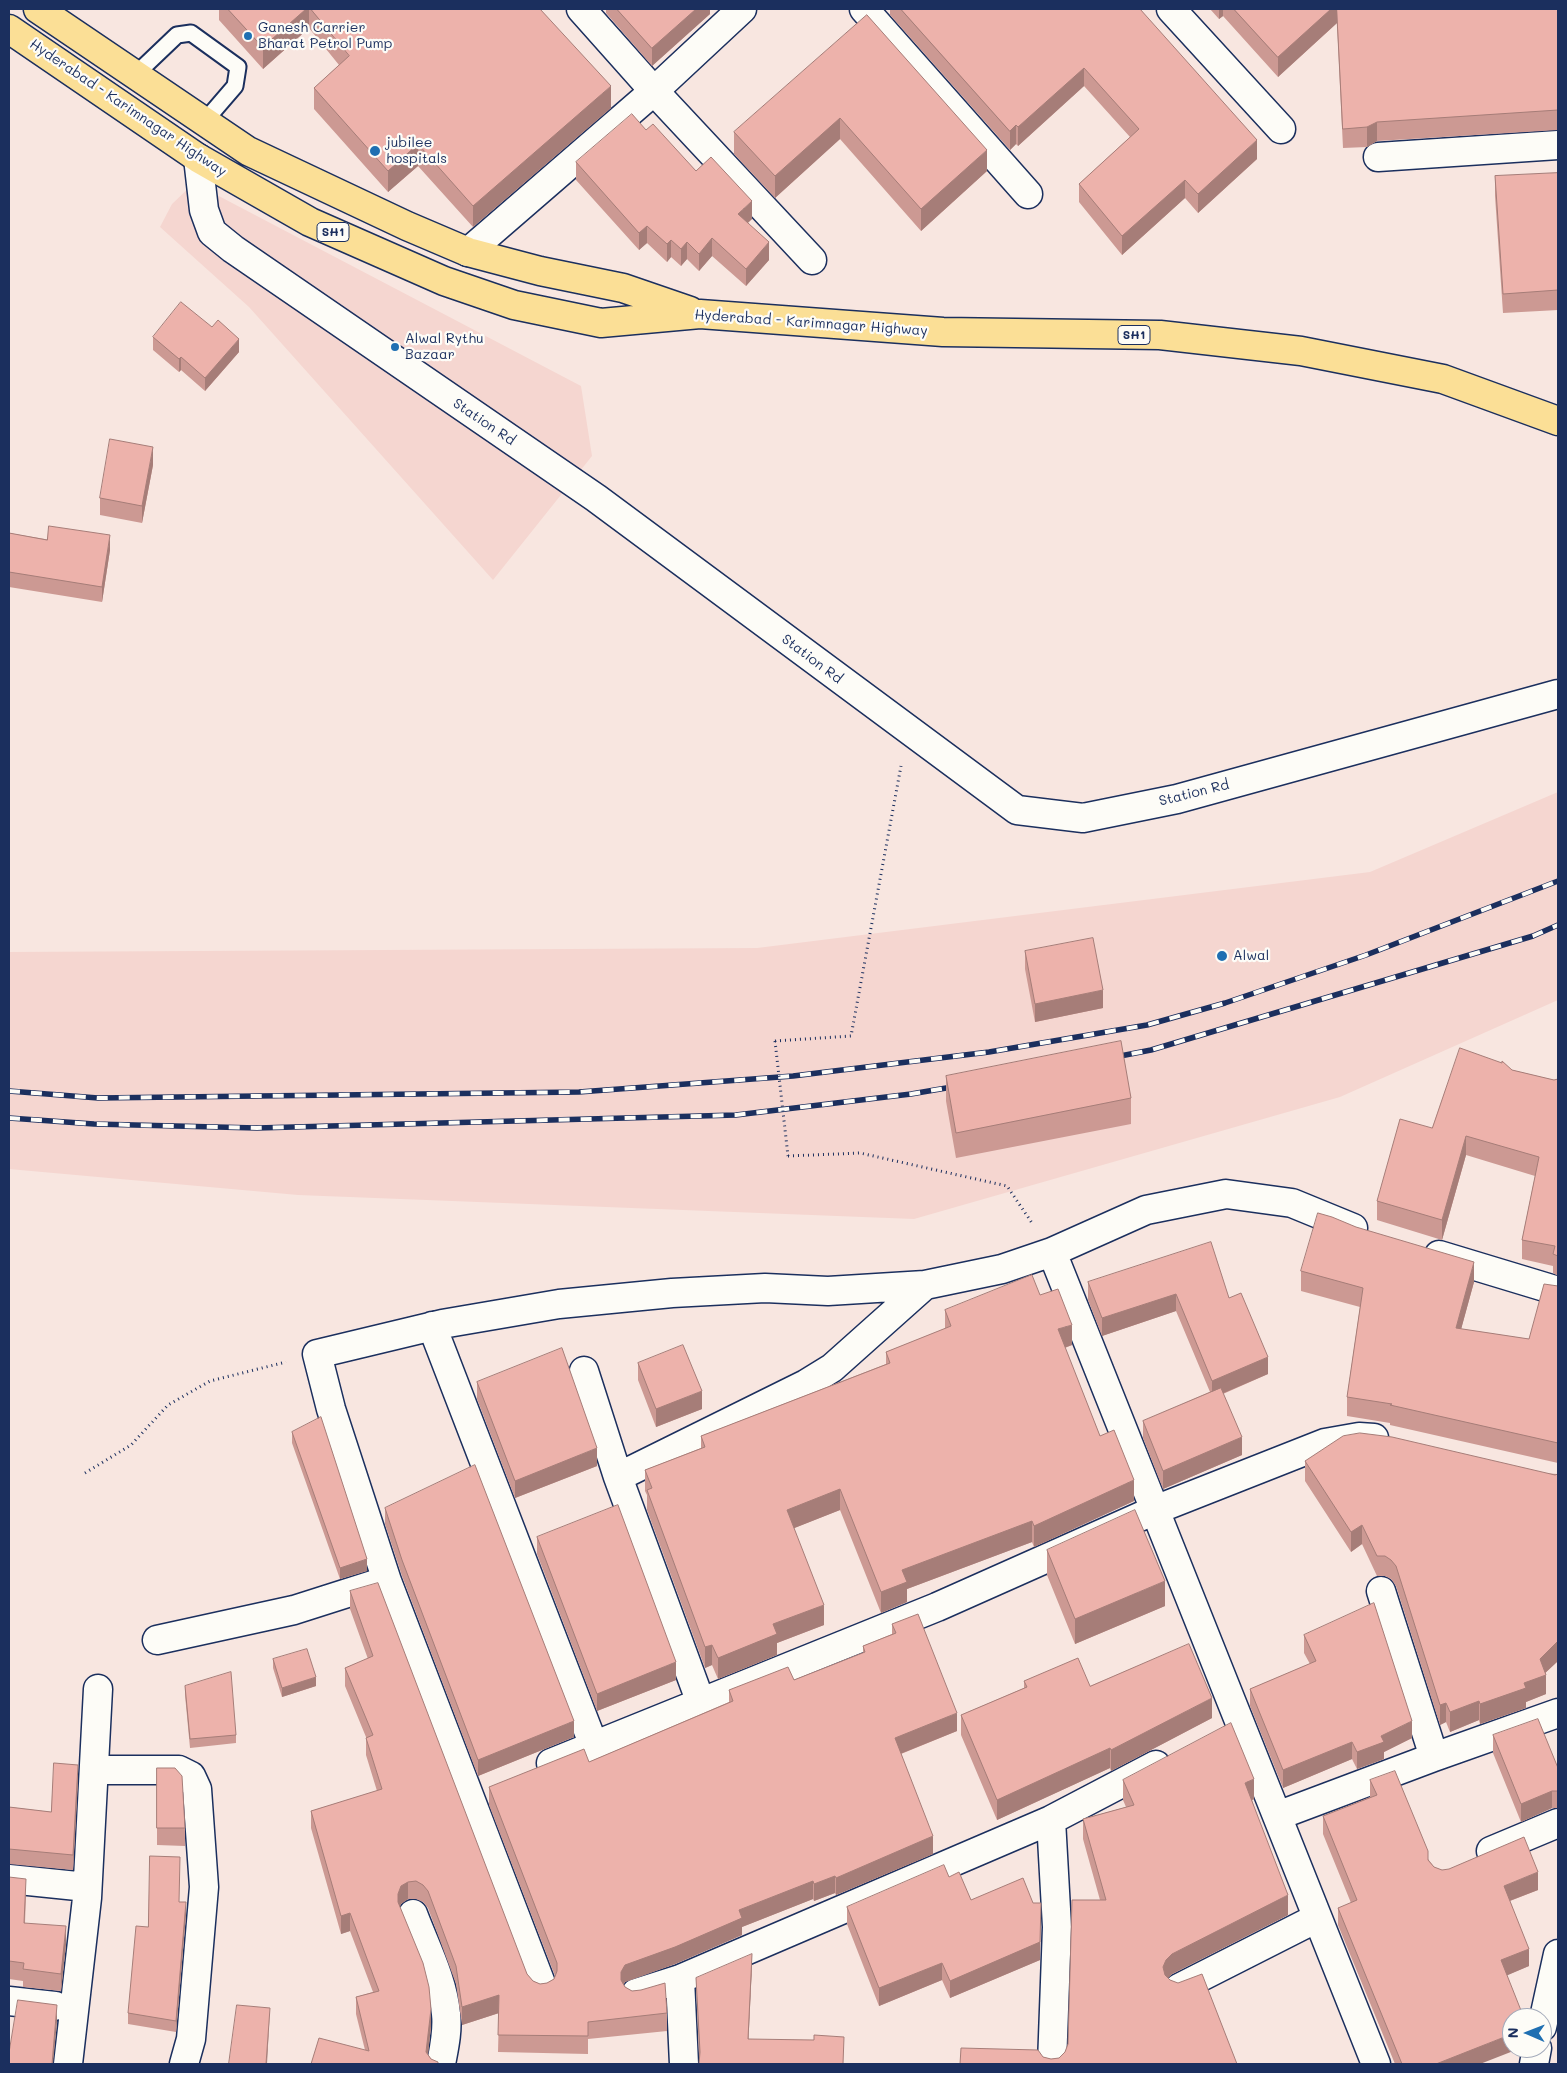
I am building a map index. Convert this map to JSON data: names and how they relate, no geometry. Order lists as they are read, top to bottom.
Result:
{
  "streets": {
    "main road": ["Hyderabad - Karimnagar Highway", "SH1"],
    "street": ["Station Rd"]
  },
  "crossings": [
    ["Hyderabad - Karimnagar Highway", "Station Rd"]
  ],
  "places": [
    "Ganesh Carrier Bharat Petrol Pump",
    "jubilee hospitals",
    "Alwal Rythu Bazaar",
    "Alwal"
  ],
  "north": "left"
}
